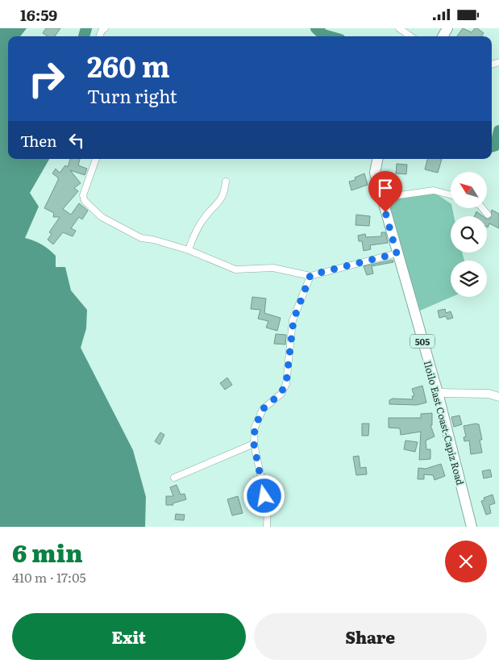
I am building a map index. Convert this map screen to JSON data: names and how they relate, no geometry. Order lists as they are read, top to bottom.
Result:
{
  "streets": {
    "main road": ["505", "Iloilo East Coast-Capiz Road"]
  },
  "north": "top left",
  "page": {
    "status": "16:59",
    "turn": ["260 m", "Turn right"],
    "then": "Then",
    "heading": ["6 min", "410 m · 17:05"],
    "buttons": ["Exit", "Share"]
  }
}
